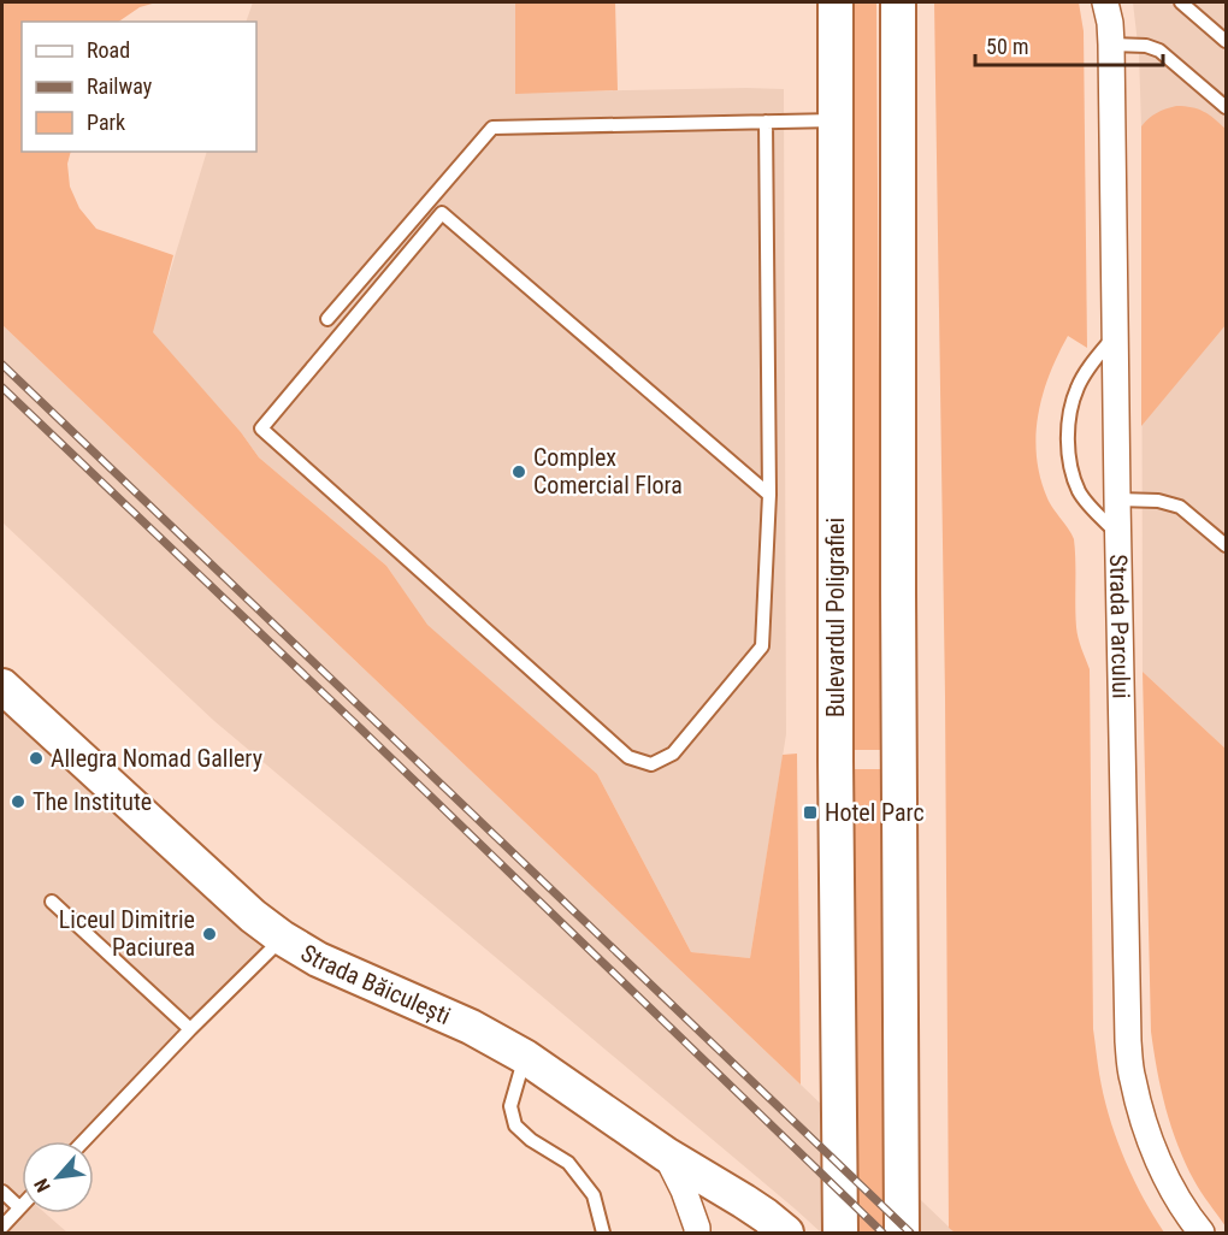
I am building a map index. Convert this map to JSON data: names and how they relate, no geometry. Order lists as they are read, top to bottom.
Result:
{
  "streets": {
    "main road": ["Bulevardul Poligrafiei", "Strada Băiculești"],
    "street": ["Strada Parcului"]
  },
  "places": {
    "other": [
      "Complex Comercial Flora",
      "Allegra Nomad Gallery",
      "The Institute",
      "Liceul Dimitrie Paciurea"
    ],
    "transit": ["Hotel Parc"]
  },
  "legend": ["Road", "Railway", "Park"],
  "scale_bar": "50 m",
  "north": "bottom left"
}
